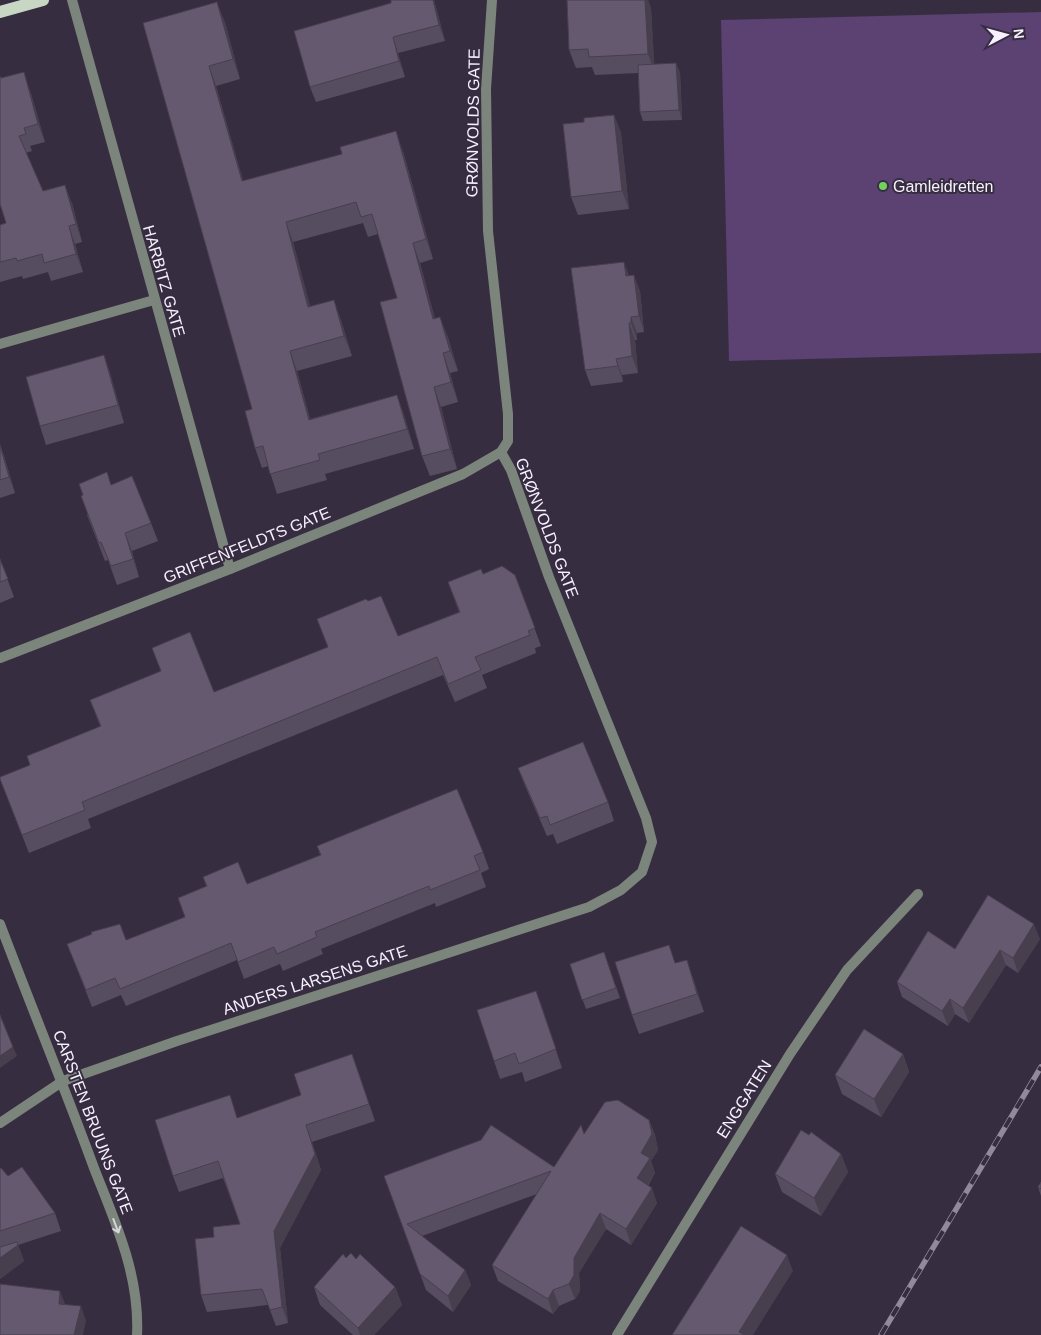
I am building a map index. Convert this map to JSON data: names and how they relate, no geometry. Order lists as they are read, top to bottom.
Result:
{
  "streets": {
    "street": [
      "GRØNVOLDS GATE",
      "HARBITZ GATE",
      "GRIFFENFELDTS GATE",
      "ANDERS LARSENS GATE",
      "ENGGATEN",
      "CARSTEN BRUUNS GATE"
    ]
  },
  "crossings": [
    ["GRØNVOLDS GATE", "GRIFFENFELDTS GATE"],
    ["GRØNVOLDS GATE", "ANDERS LARSENS GATE"],
    ["HARBITZ GATE", "GRIFFENFELDTS GATE"],
    ["ANDERS LARSENS GATE", "CARSTEN BRUUNS GATE"]
  ],
  "one_way": ["CARSTEN BRUUNS GATE"],
  "places": ["Gamleidretten"],
  "north": "right"
}
